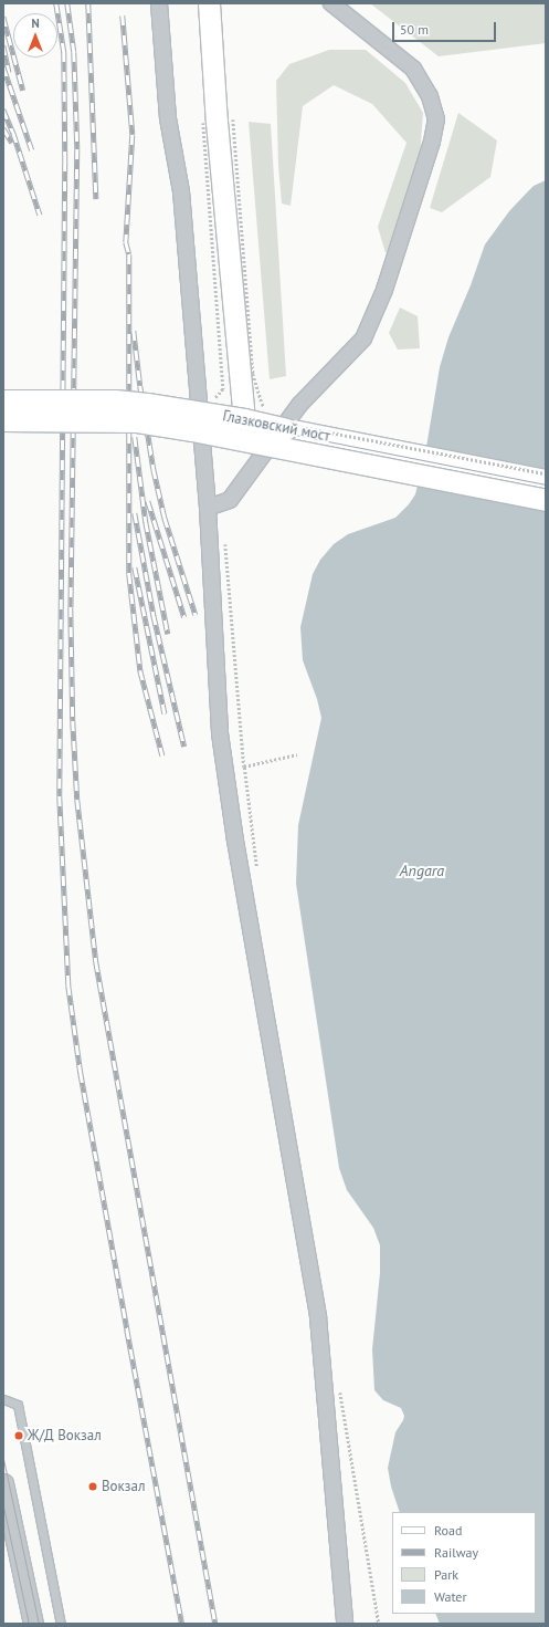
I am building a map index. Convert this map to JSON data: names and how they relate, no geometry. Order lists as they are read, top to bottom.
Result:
{
  "streets": {
    "main road": ["Глазковский мост"]
  },
  "water": ["Angara"],
  "places": ["Ж/Д Вокзал", "Вокзал"],
  "legend": [
    "Road",
    "Railway",
    "Park",
    "Water"
  ],
  "scale_bar": "50 m",
  "north": "top"
}
